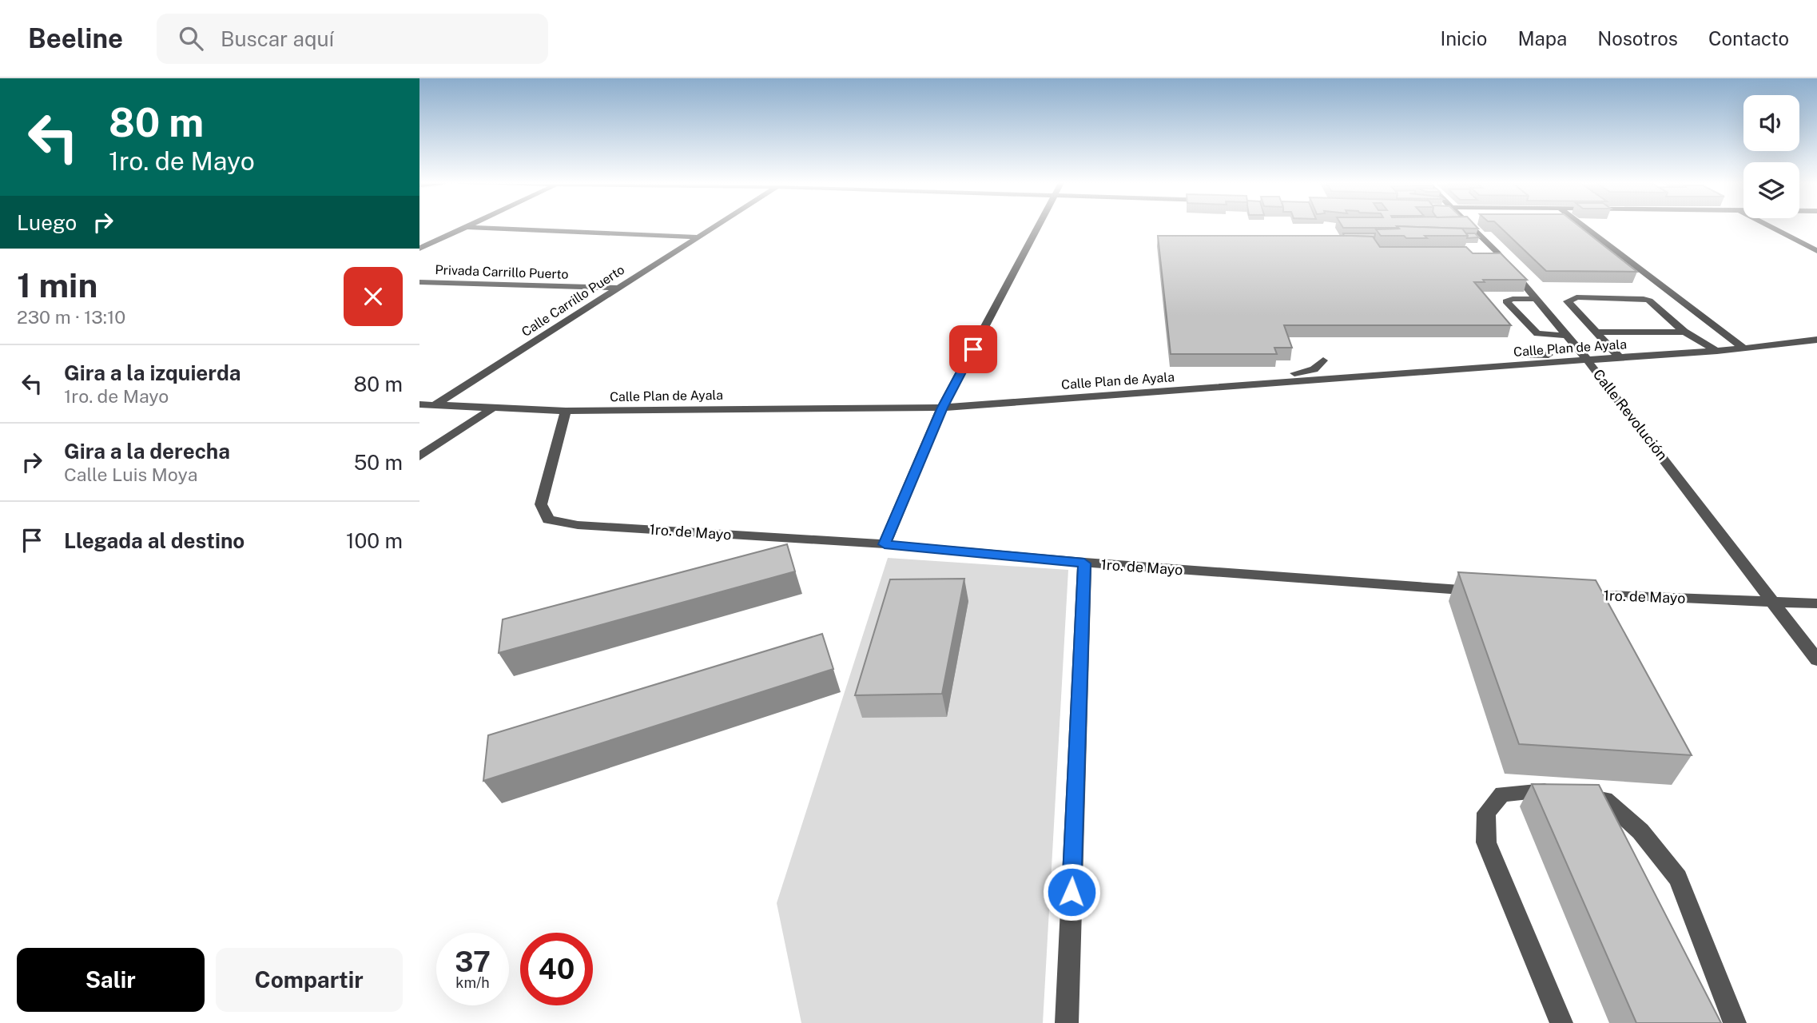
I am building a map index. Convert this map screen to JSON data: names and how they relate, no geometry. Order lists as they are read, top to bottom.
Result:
{
  "streets": {
    "street": [
      "Privada Carrillo Puerto",
      "Calle Carrillo Puerto",
      "Calle Plan de Ayala",
      "Calle Revolución",
      "1ro. de Mayo"
    ]
  },
  "crossings": [
    ["Privada Carrillo Puerto", "Calle Carrillo Puerto"],
    ["Calle Carrillo Puerto", "Calle Plan de Ayala"],
    ["Calle Plan de Ayala", "Calle Revolución"],
    ["Calle Plan de Ayala", "1ro. de Mayo"],
    ["Calle Revolución", "1ro. de Mayo"]
  ],
  "page": {
    "header": "Beeline",
    "search": "Buscar aquí",
    "nav": [
      "Inicio",
      "Mapa",
      "Nosotros",
      "Contacto"
    ],
    "turn": ["80 m", "1ro. de Mayo"],
    "then": "Luego",
    "heading": ["1 min", "230 m · 13:10"],
    "list": [
      {
        "name": "Gira a la izquierda",
        "note": "1ro. de Mayo",
        "value": "80 m"
      },
      {
        "name": "Gira a la derecha",
        "note": "Calle Luis Moya",
        "value": "50 m"
      },
      {
        "name": "Llegada al destino",
        "value": "100 m"
      }
    ],
    "speed": "37 km/h",
    "limit": "40",
    "buttons": ["Salir", "Compartir"]
  }
}
